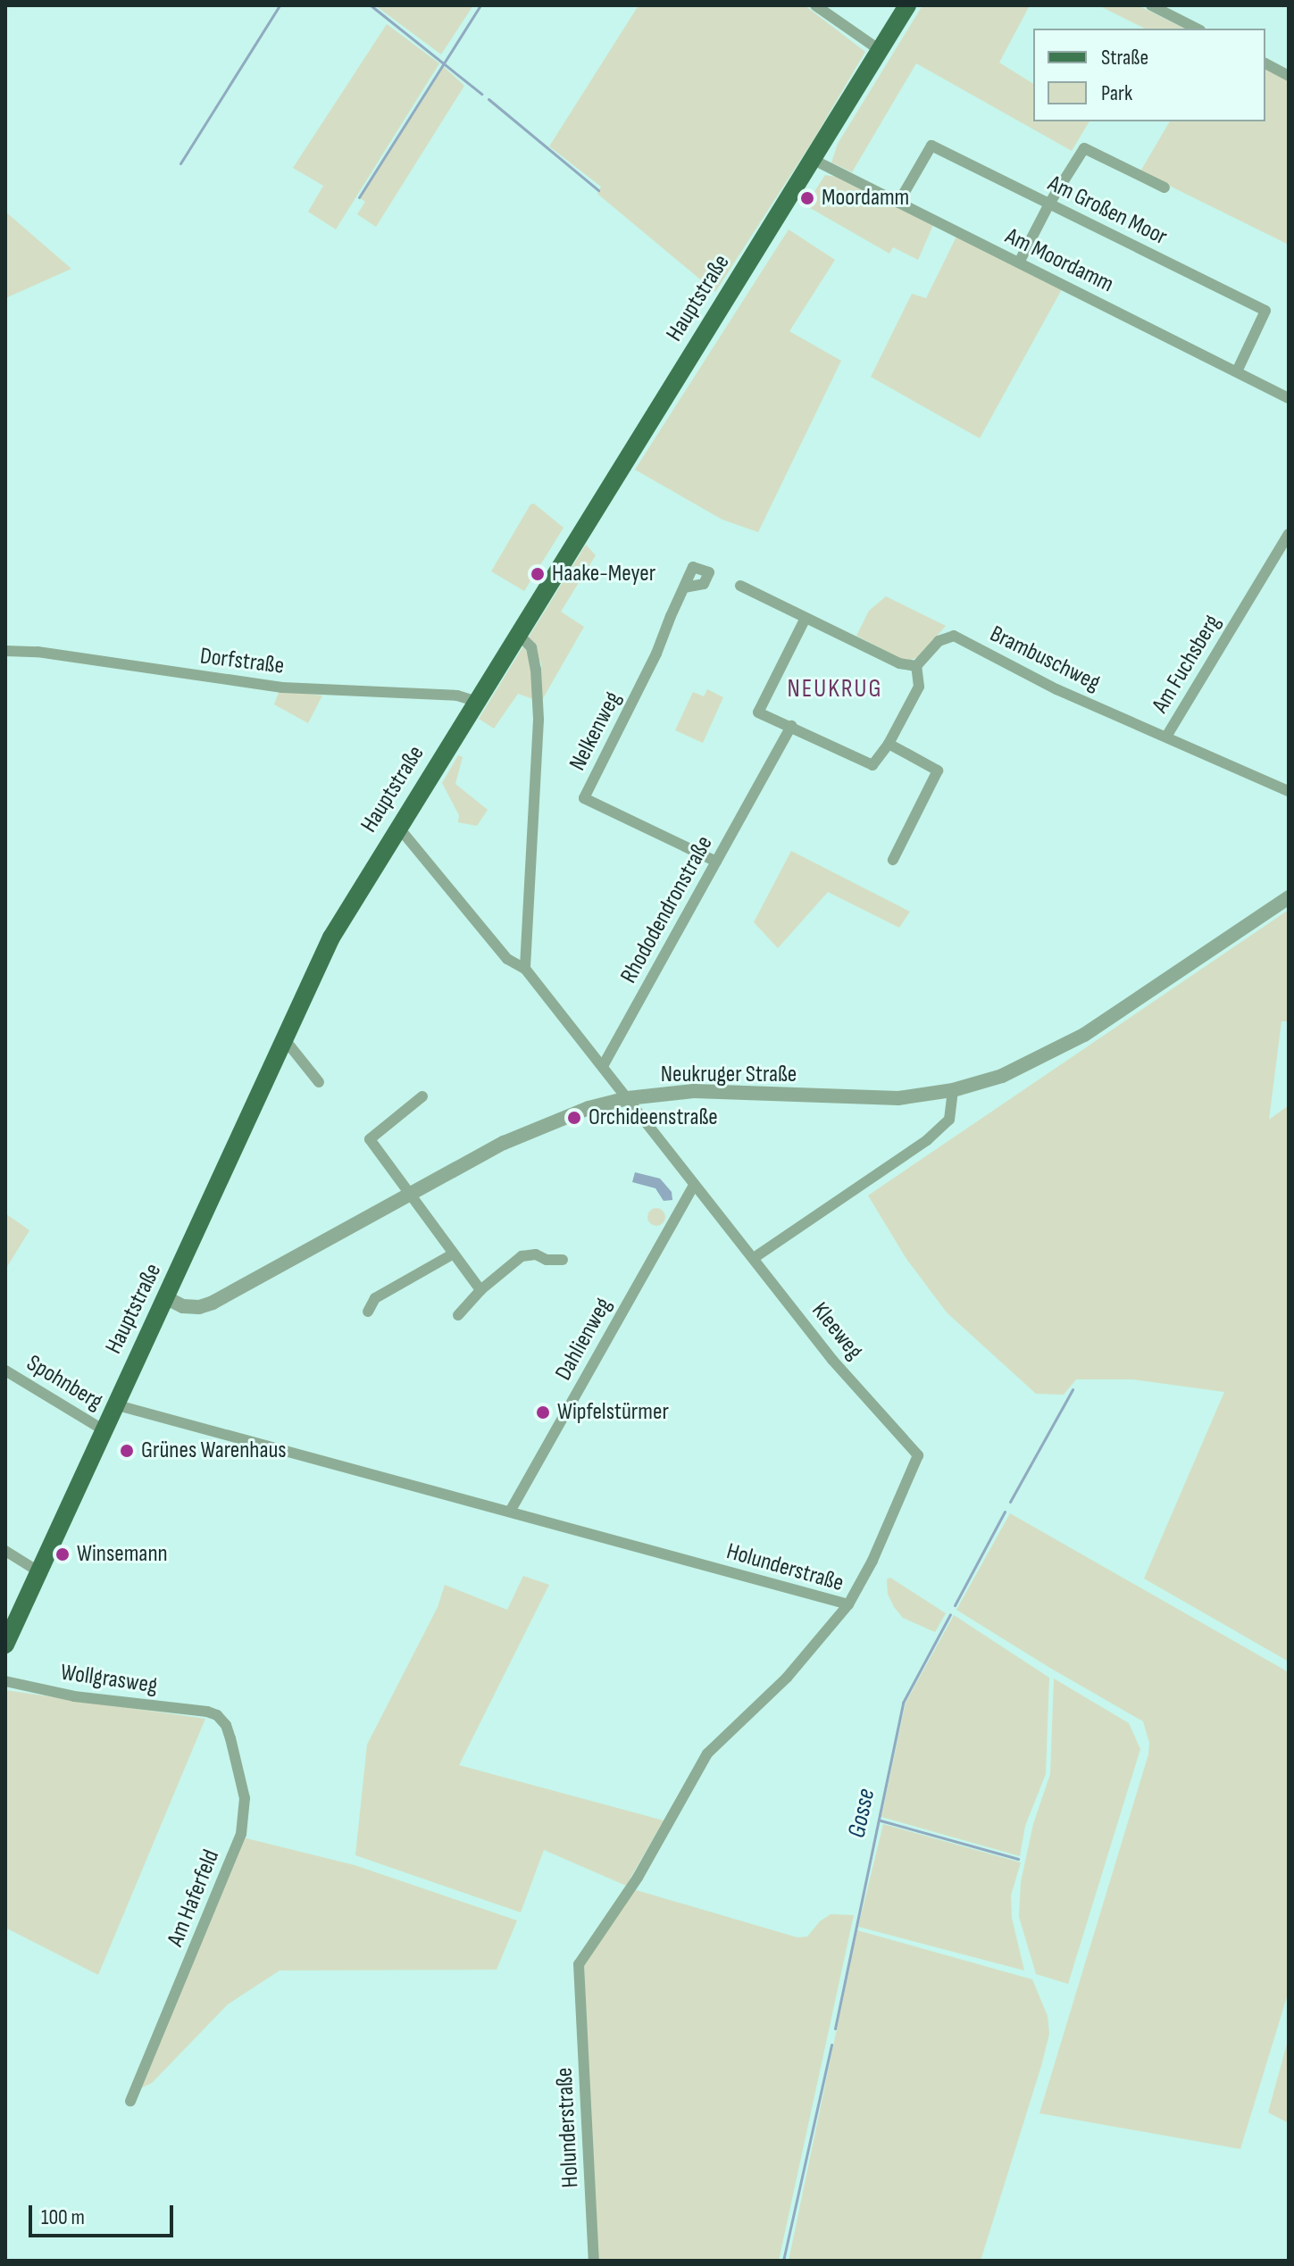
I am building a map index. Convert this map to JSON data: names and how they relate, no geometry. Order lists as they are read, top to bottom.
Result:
{
  "streets": {
    "main road": ["Hauptstraße"],
    "street": [
      "Am Großen Moor",
      "Am Moordamm",
      "Brambuschweg",
      "Dorfstraße",
      "Am Fuchsberg",
      "Nelkenweg",
      "Rhododendronstraße",
      "Neukruger Straße",
      "Kleeweg",
      "Dahlienweg",
      "Spohnberg",
      "Holunderstraße",
      "Wollgrasweg",
      "Am Haferfeld"
    ]
  },
  "crossings": [
    ["Am Großen Moor", "Am Moordamm"],
    ["Am Moordamm", "Hauptstraße"],
    ["Hauptstraße", "Dorfstraße"],
    ["Hauptstraße", "Neukruger Straße"],
    ["Hauptstraße", "Spohnberg"],
    ["Hauptstraße", "Holunderstraße"],
    ["Brambuschweg", "Am Fuchsberg"],
    ["Nelkenweg", "Rhododendronstraße"],
    ["Neukruger Straße", "Kleeweg"],
    ["Kleeweg", "Dahlienweg"],
    ["Kleeweg", "Holunderstraße"],
    ["Dahlienweg", "Holunderstraße"],
    ["Wollgrasweg", "Am Haferfeld"]
  ],
  "districts": ["NEUKRUG"],
  "water": ["Gosse"],
  "places": [
    "Moordamm",
    "Haake-Meyer",
    "Orchideenstraße",
    "Wipfelstürmer",
    "Grünes Warenhaus",
    "Winsemann"
  ],
  "legend": ["Straße", "Park"],
  "scale_bar": "100 m"
}
